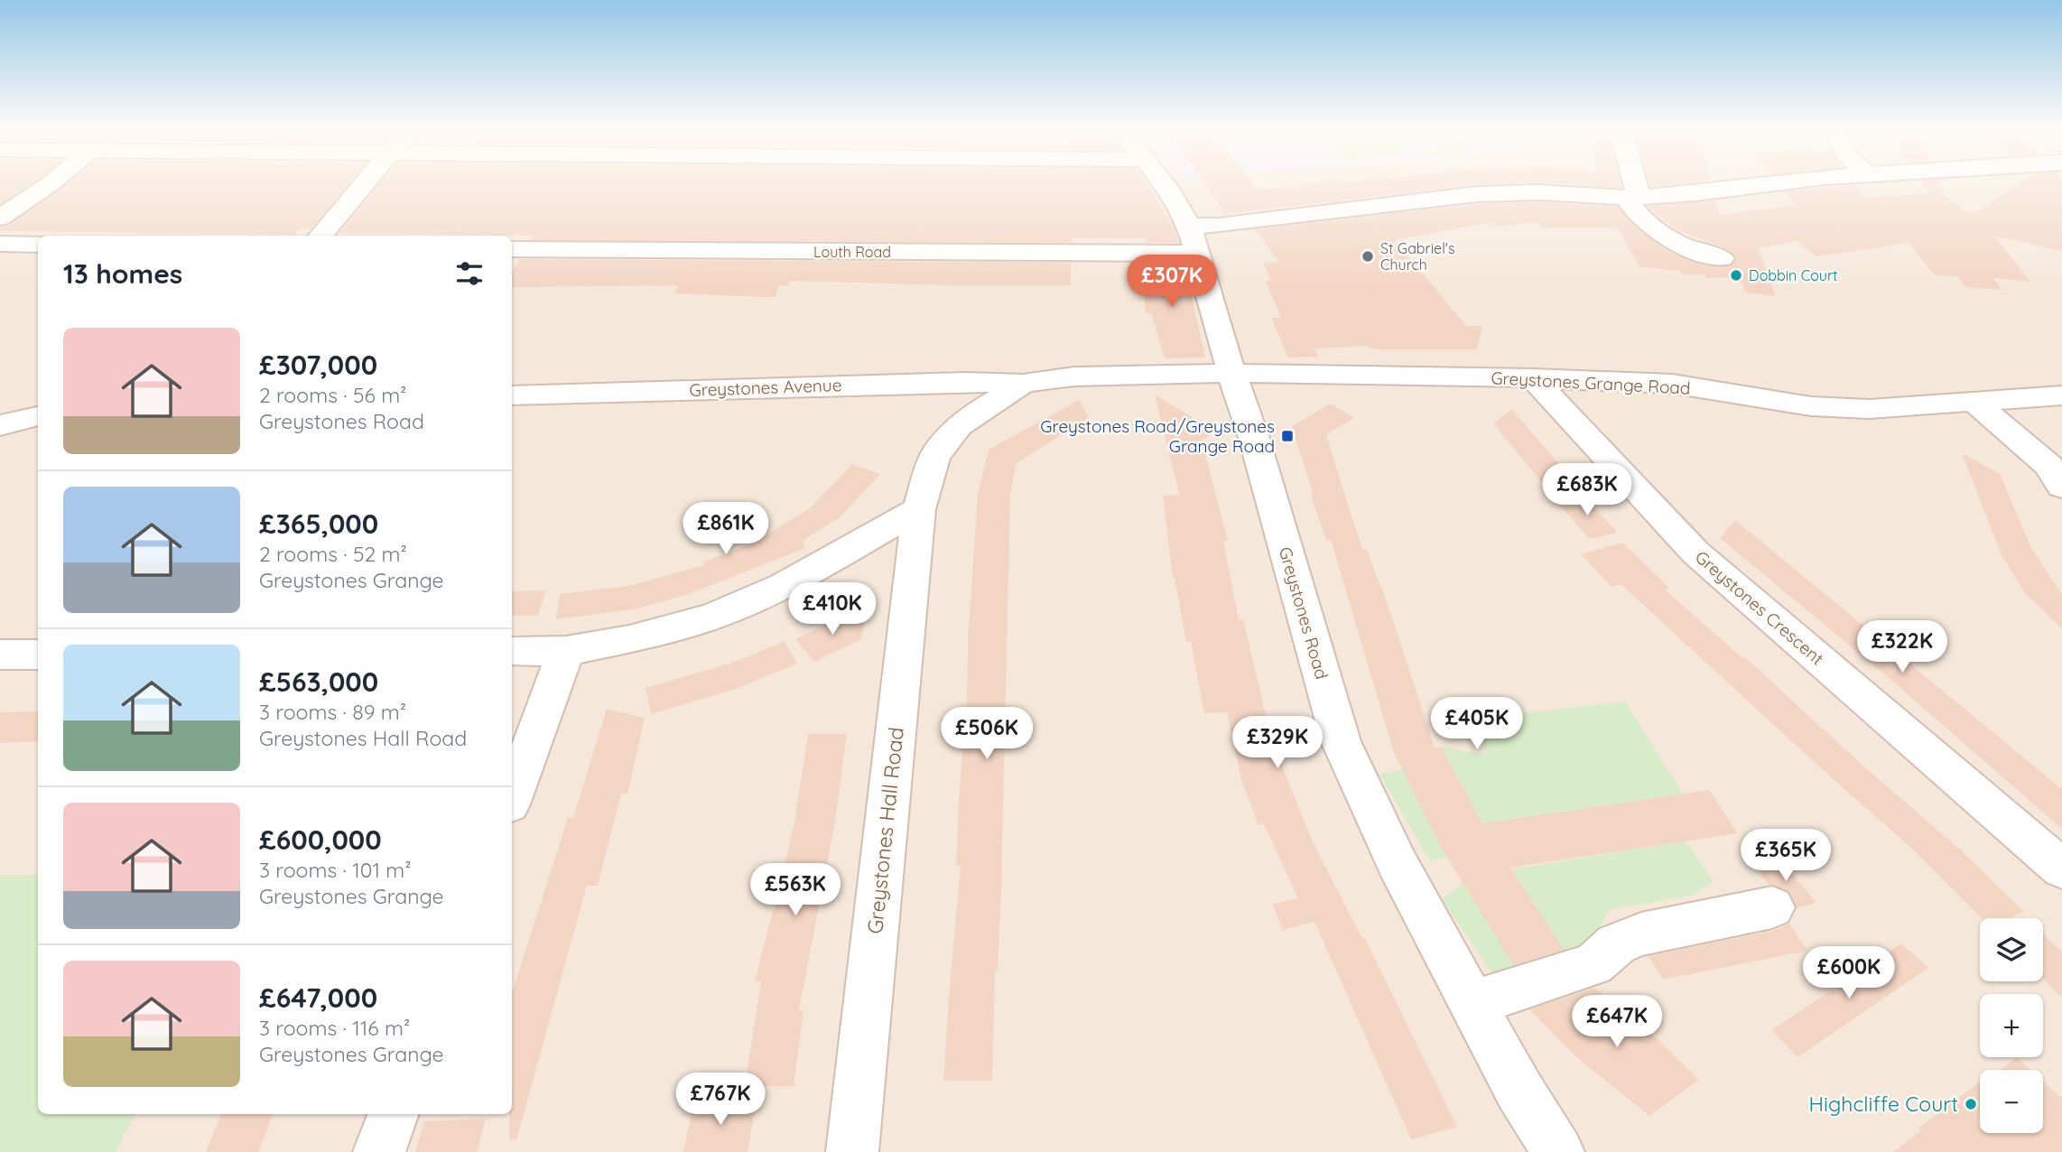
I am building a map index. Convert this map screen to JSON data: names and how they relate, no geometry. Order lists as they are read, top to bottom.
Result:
{
  "streets": {
    "street": [
      "Louth Road",
      "Greystones Grange Road",
      "Greystones Avenue",
      "Greystones Crescent",
      "Greystones Road",
      "Greystones Hall Road"
    ]
  },
  "crossings": [
    ["Louth Road", "Greystones Road"],
    ["Greystones Grange Road", "Greystones Avenue"],
    ["Greystones Grange Road", "Greystones Crescent"],
    ["Greystones Grange Road", "Greystones Road"],
    ["Greystones Grange Road", "Greystones Hall Road"],
    ["Greystones Avenue", "Greystones Hall Road"]
  ],
  "places": {
    "other": ["St Gabriel's Church", "Dobbin Court", "Highcliffe Court"],
    "transit": ["Greystones Road/Greystones Grange Road"]
  },
  "page": {
    "heading": "13 homes",
    "price": [
      "£307K",
      "£683K",
      "£861K",
      "£410K",
      "£322K",
      "£405K",
      "£506K",
      "£329K",
      "£365K",
      "£563K",
      "£600K",
      "£647K",
      "£767K"
    ],
    "list": [
      {
        "name": "£307,000",
        "note": "2 rooms · 56 m² · Greystones Road"
      },
      {
        "name": "£365,000",
        "note": "2 rooms · 52 m² · Greystones Grange"
      },
      {
        "name": "£563,000",
        "note": "3 rooms · 89 m² · Greystones Hall Road"
      },
      {
        "name": "£600,000",
        "note": "3 rooms · 101 m² · Greystones Grange"
      },
      {
        "name": "£647,000",
        "note": "3 rooms · 116 m² · Greystones Grange"
      }
    ],
    "map_buttons": ["+", "−"]
  }
}
